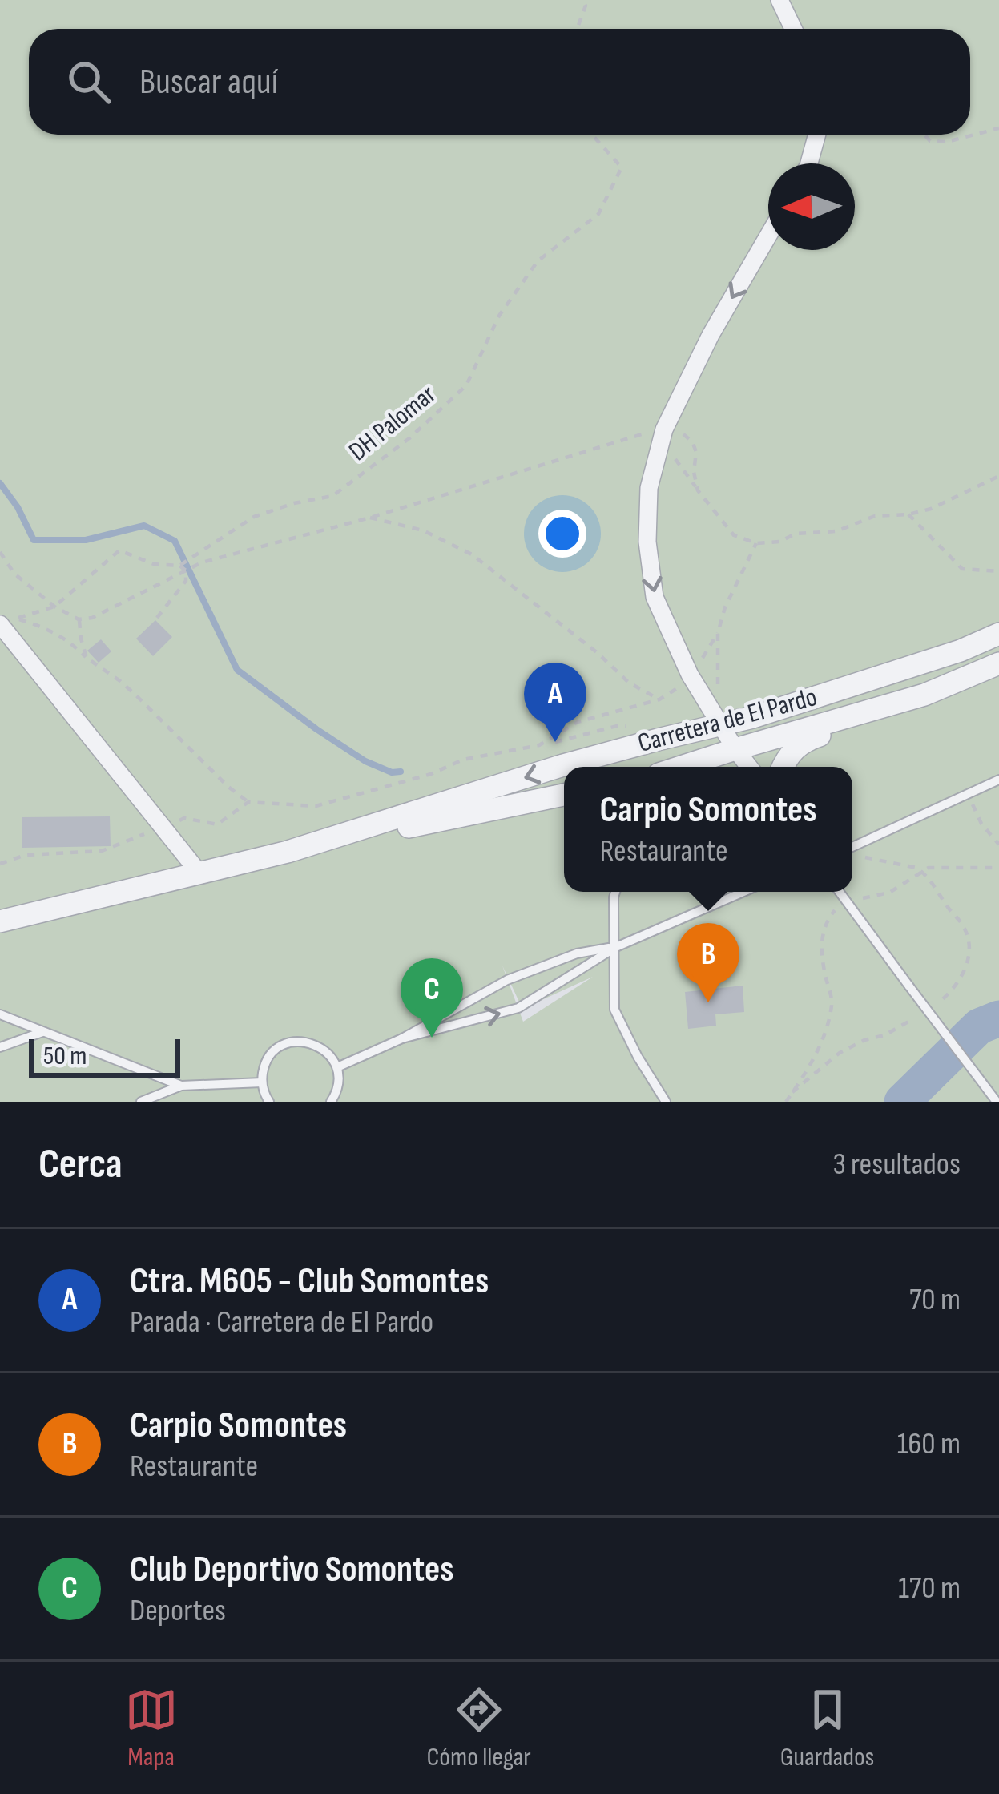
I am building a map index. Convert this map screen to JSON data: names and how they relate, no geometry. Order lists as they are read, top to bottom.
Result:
{
  "streets": {
    "street": ["Carretera de El Pardo"],
    "path": ["DH Palomar"]
  },
  "scale_bar": "50 m",
  "north": "left",
  "page": {
    "search": "Buscar aquí",
    "pins": ["A", "B", "C"],
    "popup": ["Carpio Somontes", "Restaurante"],
    "scale": "50 m",
    "heading": ["Cerca", "3 resultados"],
    "list": [
      {
        "mark": "A",
        "name": "Ctra. M605 - Club Somontes",
        "note": "Parada · Carretera de El Pardo",
        "value": "70 m"
      },
      {
        "mark": "B",
        "name": "Carpio Somontes",
        "note": "Restaurante",
        "value": "160 m"
      },
      {
        "mark": "C",
        "name": "Club Deportivo Somontes",
        "note": "Deportes",
        "value": "170 m"
      }
    ],
    "nav": ["Mapa", "Cómo llegar", "Guardados"]
  }
}
